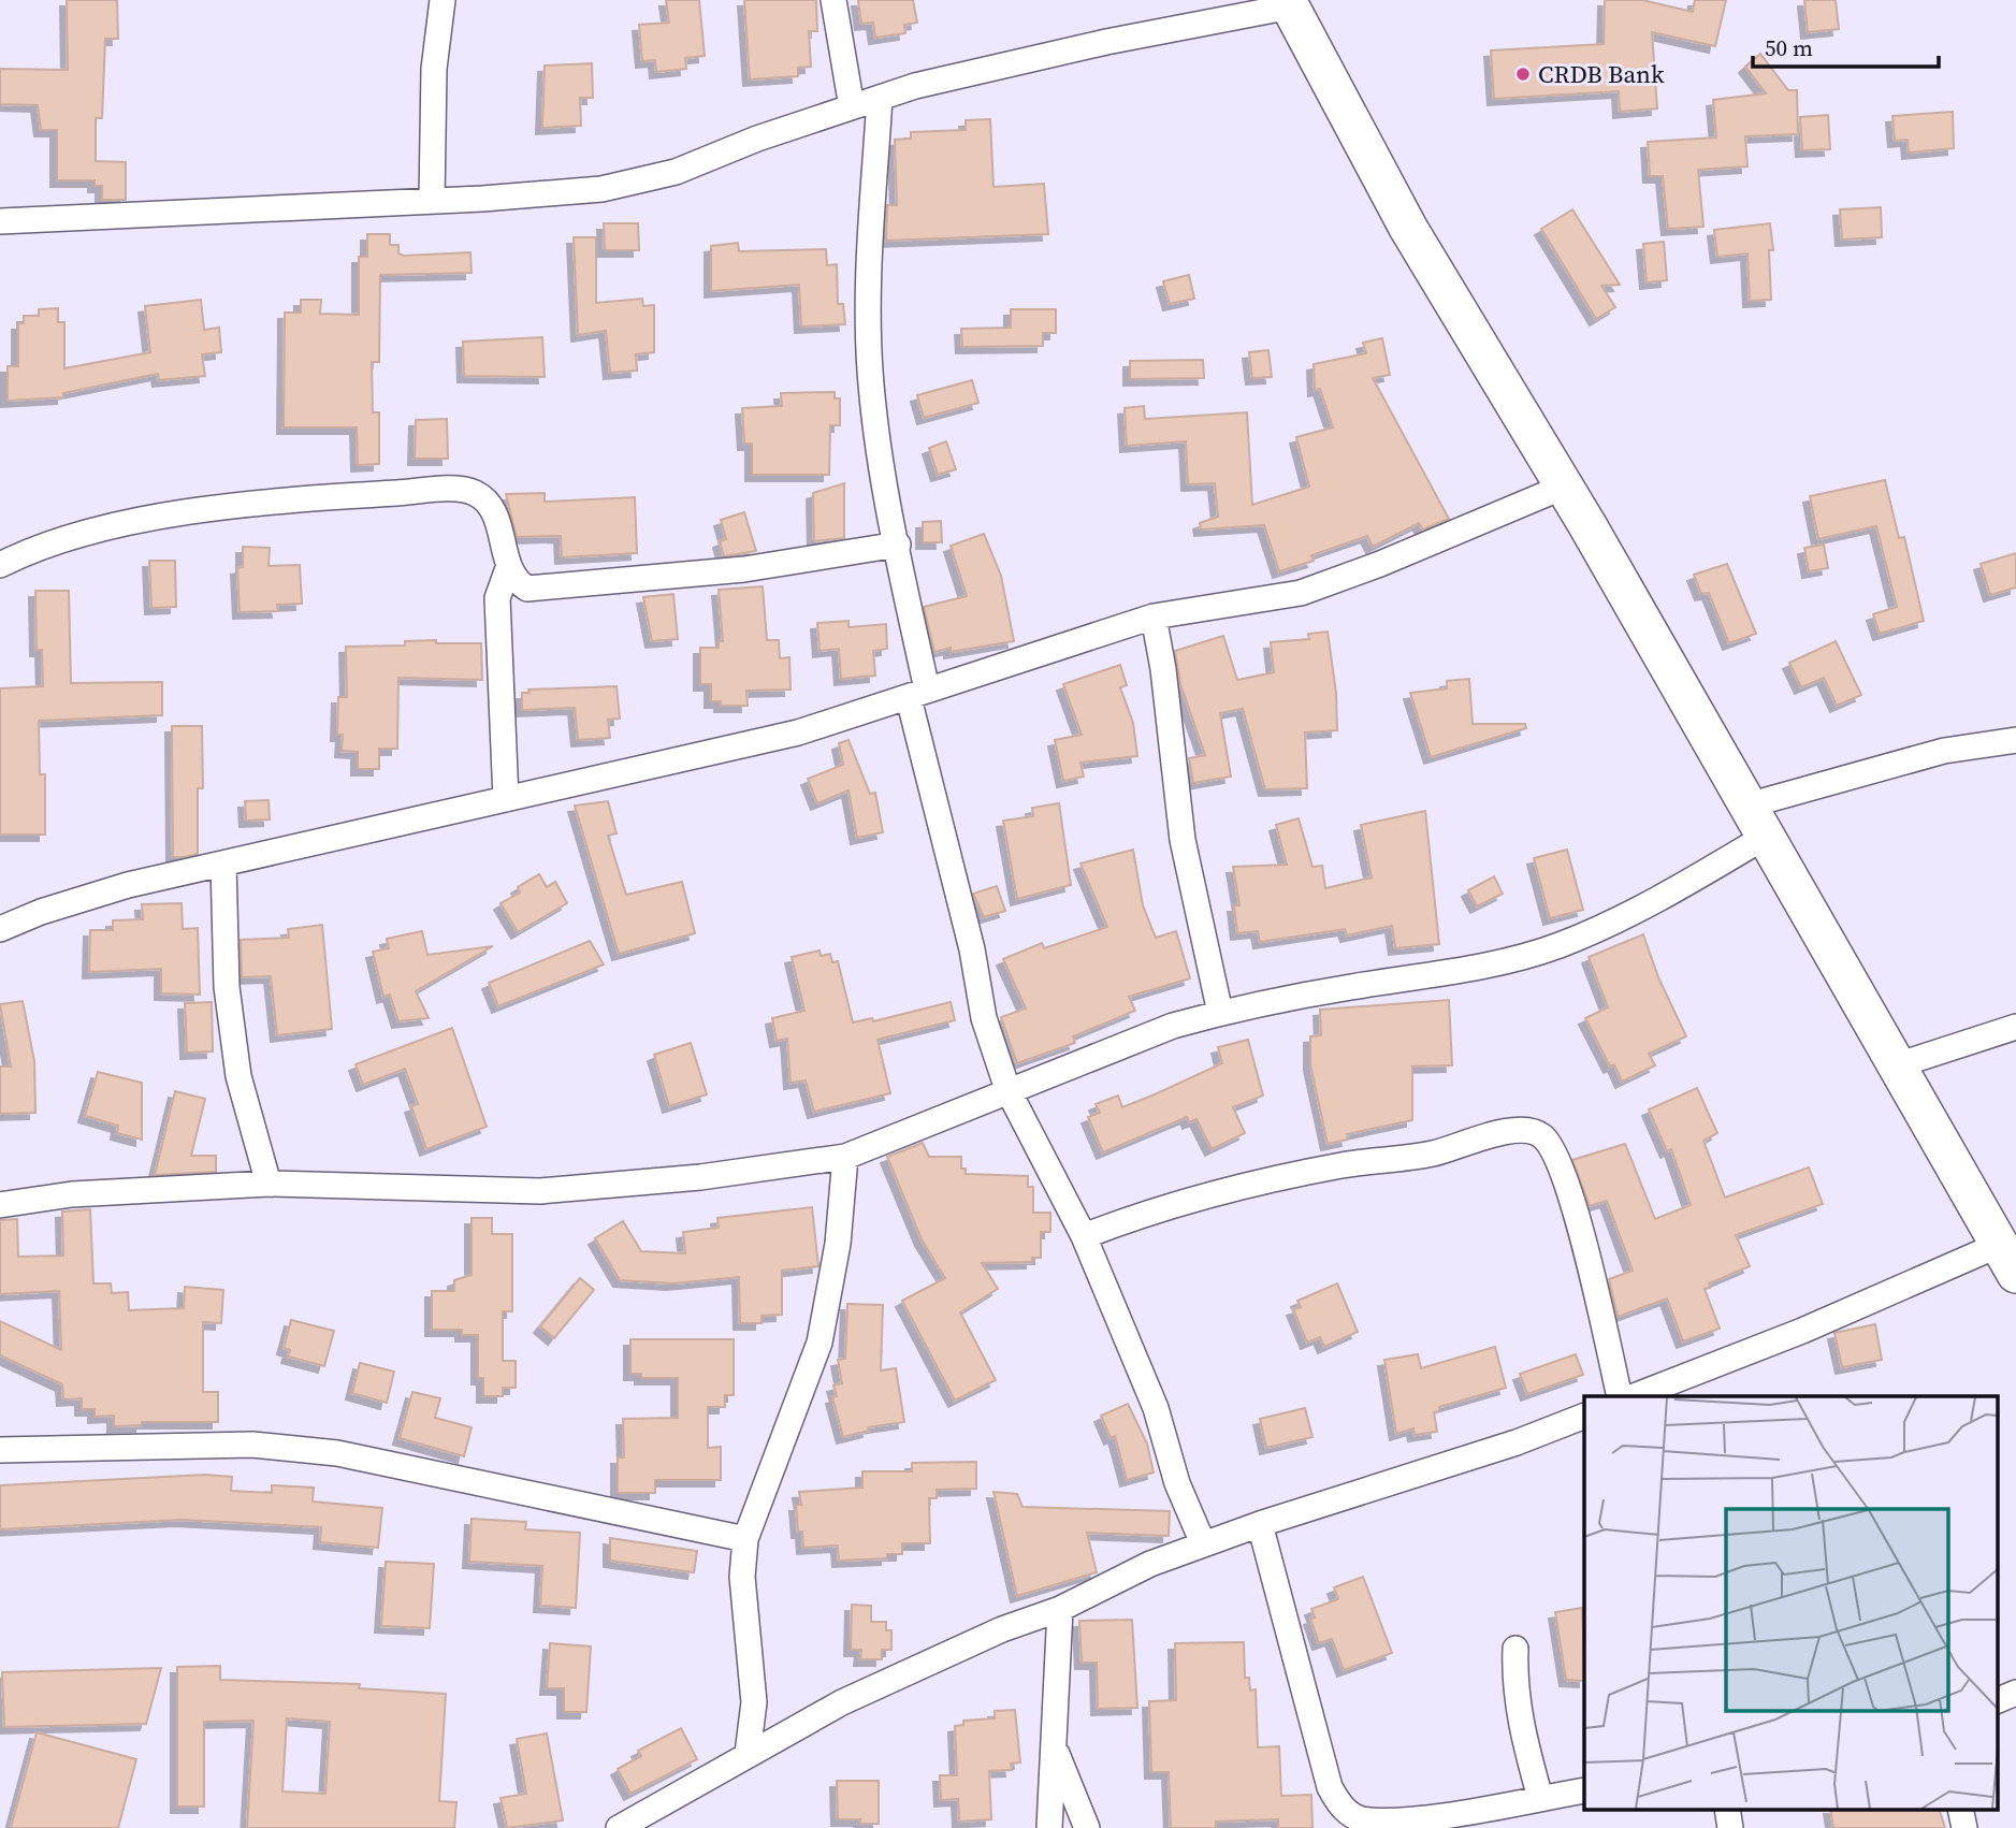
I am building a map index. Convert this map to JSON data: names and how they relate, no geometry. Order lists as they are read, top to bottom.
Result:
{
  "places": ["CRDB Bank"],
  "scale_bar": "50 m"
}
